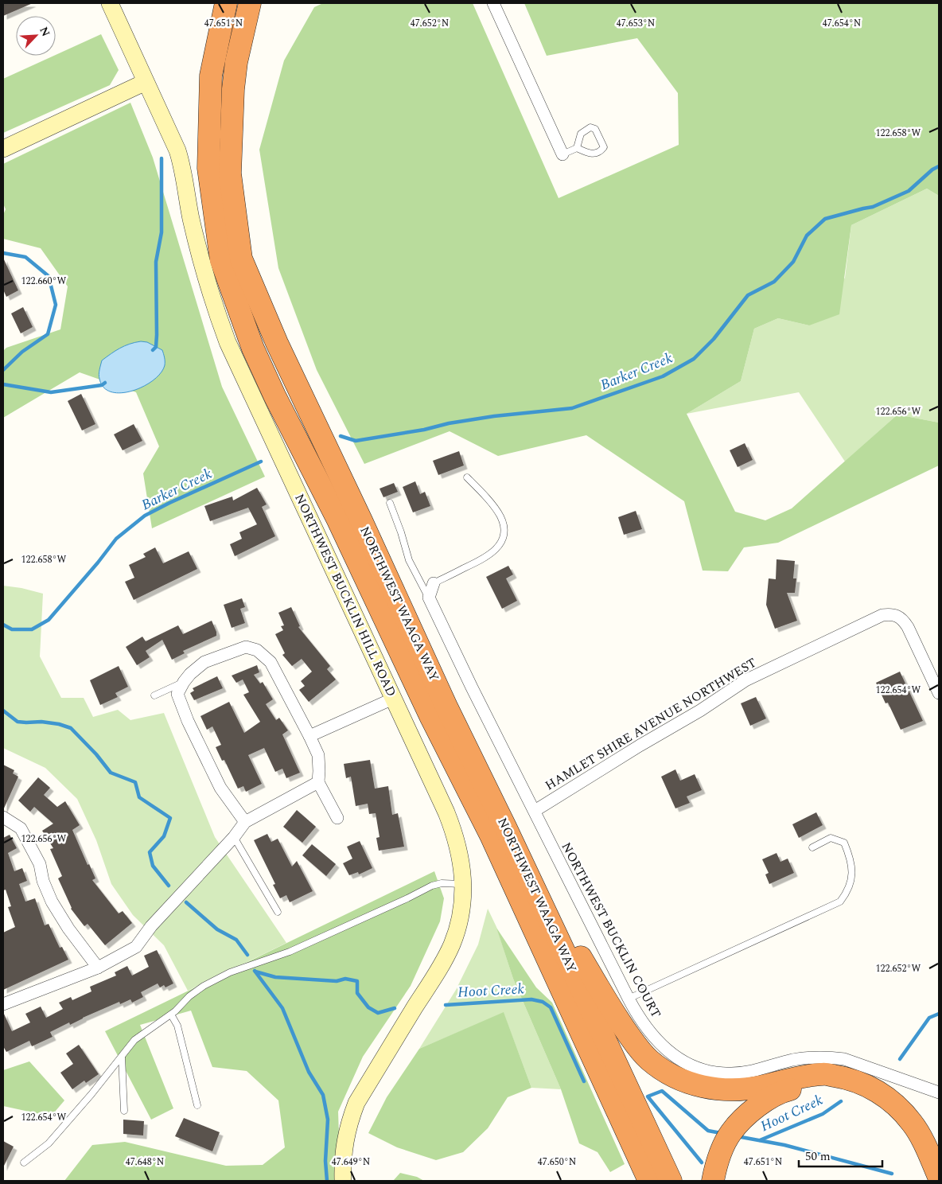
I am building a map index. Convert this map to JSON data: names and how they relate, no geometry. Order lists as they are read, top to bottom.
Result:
{
  "streets": {
    "highway": ["NORTHWEST WAAGA WAY"],
    "main road": ["NORTHWEST BUCKLIN HILL ROAD"],
    "street": ["HAMLET SHIRE AVENUE NORTHWEST", "NORTHWEST BUCKLIN COURT"]
  },
  "crossings": [
    ["HAMLET SHIRE AVENUE NORTHWEST", "NORTHWEST BUCKLIN COURT"]
  ],
  "water": ["Barker Creek", "Hoot Creek"],
  "scale_bar": "50 m",
  "north": "top right",
  "coordinates": [
    "47.651°N",
    "47.652°N",
    "47.653°N",
    "47.654°N",
    "122.658°W",
    "122.660°W",
    "122.656°W",
    "122.654°W",
    "122.652°W",
    "47.648°N",
    "47.649°N",
    "47.650°N"
  ]
}
